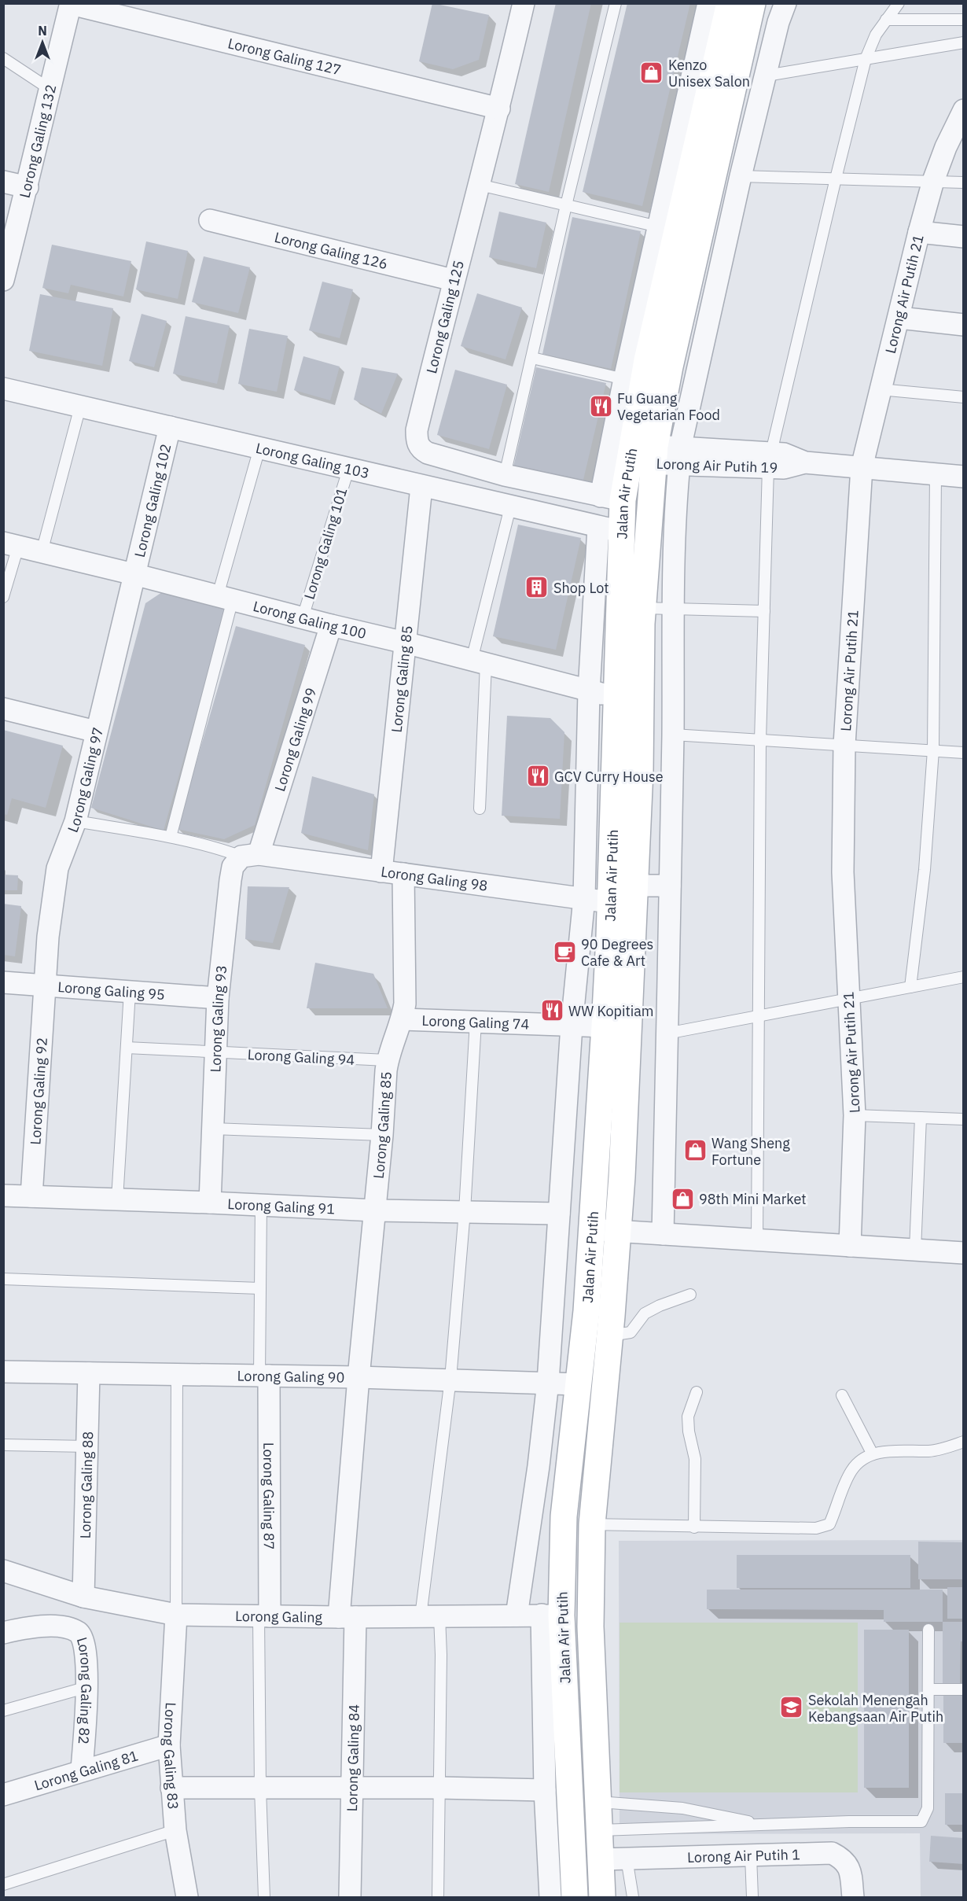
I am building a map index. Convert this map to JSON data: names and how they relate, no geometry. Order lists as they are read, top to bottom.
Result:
{
  "streets": {
    "street": [
      "Lorong Galing 127",
      "Lorong Galing 132",
      "Lorong Galing 126",
      "Lorong Air Putih 21",
      "Lorong Galing 125",
      "Lorong Galing 103",
      "Lorong Air Putih 19",
      "Jalan Air Putih",
      "Lorong Galing 102",
      "Lorong Galing 100",
      "Lorong Galing 85",
      "Lorong Galing 99",
      "Lorong Galing 97",
      "Lorong Galing 98",
      "Lorong Galing 95",
      "Lorong Galing 93",
      "Lorong Galing 74",
      "Lorong Galing 92",
      "Lorong Galing 91",
      "Lorong Galing 90",
      "Lorong Galing 88",
      "Lorong Galing 87",
      "Lorong Galing",
      "Lorong Galing 82",
      "Lorong Galing 83",
      "Lorong Galing 84",
      "Lorong Galing 81",
      "Lorong Air Putih 1"
    ],
    "lane": ["Lorong Galing 101", "Lorong Galing 94"]
  },
  "crossings": [
    ["Lorong Galing 127", "Lorong Galing 132"],
    ["Lorong Galing 127", "Lorong Galing 125"],
    ["Lorong Galing 126", "Lorong Galing 125"],
    ["Lorong Air Putih 21", "Lorong Air Putih 19"],
    ["Lorong Galing 125", "Jalan Air Putih"],
    ["Lorong Galing 103", "Jalan Air Putih"],
    ["Lorong Galing 103", "Lorong Galing 102"],
    ["Lorong Galing 103", "Lorong Galing 101"],
    ["Lorong Galing 103", "Lorong Galing 85"],
    ["Lorong Air Putih 19", "Jalan Air Putih"],
    ["Jalan Air Putih", "Lorong Galing 100"],
    ["Jalan Air Putih", "Lorong Galing 98"],
    ["Jalan Air Putih", "Lorong Galing 74"],
    ["Jalan Air Putih", "Lorong Galing 90"],
    ["Jalan Air Putih", "Lorong Galing"],
    ["Jalan Air Putih", "Lorong Air Putih 1"],
    ["Lorong Galing 102", "Lorong Galing 100"],
    ["Lorong Galing 102", "Lorong Galing 97"],
    ["Lorong Galing 101", "Lorong Galing 100"],
    ["Lorong Galing 100", "Lorong Galing 85"],
    ["Lorong Galing 100", "Lorong Galing 99"],
    ["Lorong Galing 100", "Lorong Galing 97"],
    ["Lorong Galing 85", "Lorong Galing 98"],
    ["Lorong Galing 85", "Lorong Galing 74"],
    ["Lorong Galing 85", "Lorong Galing 94"],
    ["Lorong Galing 85", "Lorong Galing 91"],
    ["Lorong Galing 85", "Lorong Galing 90"],
    ["Lorong Galing 85", "Lorong Galing 84"],
    ["Lorong Galing 99", "Lorong Galing 98"],
    ["Lorong Galing 99", "Lorong Galing 93"],
    ["Lorong Galing 97", "Lorong Galing 95"],
    ["Lorong Galing 97", "Lorong Galing 92"],
    ["Lorong Galing 98", "Lorong Galing 93"],
    ["Lorong Galing 95", "Lorong Galing 93"],
    ["Lorong Galing 95", "Lorong Galing 92"],
    ["Lorong Galing 93", "Lorong Galing 94"],
    ["Lorong Galing 93", "Lorong Galing 91"],
    ["Lorong Galing 92", "Lorong Galing 91"],
    ["Lorong Galing 90", "Lorong Galing 88"],
    ["Lorong Galing 90", "Lorong Galing 87"],
    ["Lorong Galing 90", "Lorong Galing 84"],
    ["Lorong Galing 88", "Lorong Galing"],
    ["Lorong Galing 87", "Lorong Galing"],
    ["Lorong Galing", "Lorong Galing 83"],
    ["Lorong Galing", "Lorong Galing 84"],
    ["Lorong Galing 82", "Lorong Galing 81"],
    ["Lorong Galing 83", "Lorong Galing 81"]
  ],
  "places": {
    "shop": ["Kenzo Unisex Salon", "Wang Sheng Fortune", "98th Mini Market"],
    "restaurant": ["Fu Guang Vegetarian Food", "GCV Curry House", "WW Kopitiam"],
    "building": ["Shop Lot"],
    "cafe": ["90 Degrees Cafe & Art"],
    "school or university": ["Sekolah Menengah Kebangsaan Air Putih"]
  },
  "north": "top"
}
